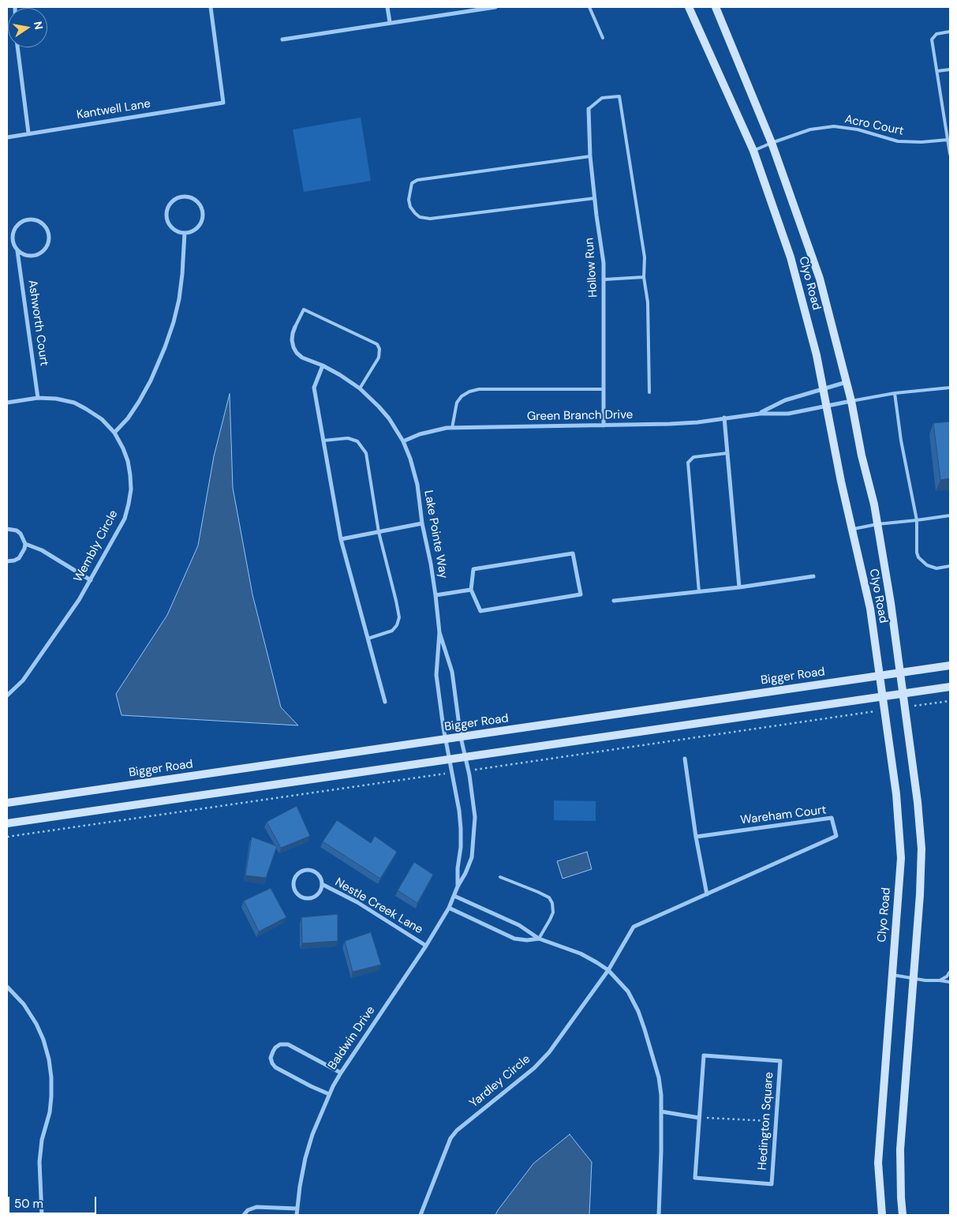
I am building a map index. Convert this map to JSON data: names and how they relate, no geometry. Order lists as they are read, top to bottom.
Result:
{
  "streets": {
    "street": [
      "Kantwell Lane",
      "Hollow Run",
      "Clyo Road",
      "Ashworth Court",
      "Green Branch Drive",
      "Lake Pointe Way",
      "Wembly Circle",
      "Bigger Road",
      "Wareham Court",
      "Nestle Creek Lane",
      "Baldwin Drive",
      "Yardley Circle",
      "Hedington Square"
    ],
    "lane": ["Acro Court"]
  },
  "crossings": [
    ["Acro Court", "Clyo Road"],
    ["Hollow Run", "Green Branch Drive"],
    ["Clyo Road", "Green Branch Drive"],
    ["Clyo Road", "Bigger Road"],
    ["Ashworth Court", "Wembly Circle"],
    ["Green Branch Drive", "Lake Pointe Way"],
    ["Lake Pointe Way", "Bigger Road"],
    ["Lake Pointe Way", "Baldwin Drive"],
    ["Bigger Road", "Baldwin Drive"],
    ["Wareham Court", "Yardley Circle"],
    ["Nestle Creek Lane", "Baldwin Drive"]
  ],
  "scale_bar": "50 m",
  "north": "right"
}
